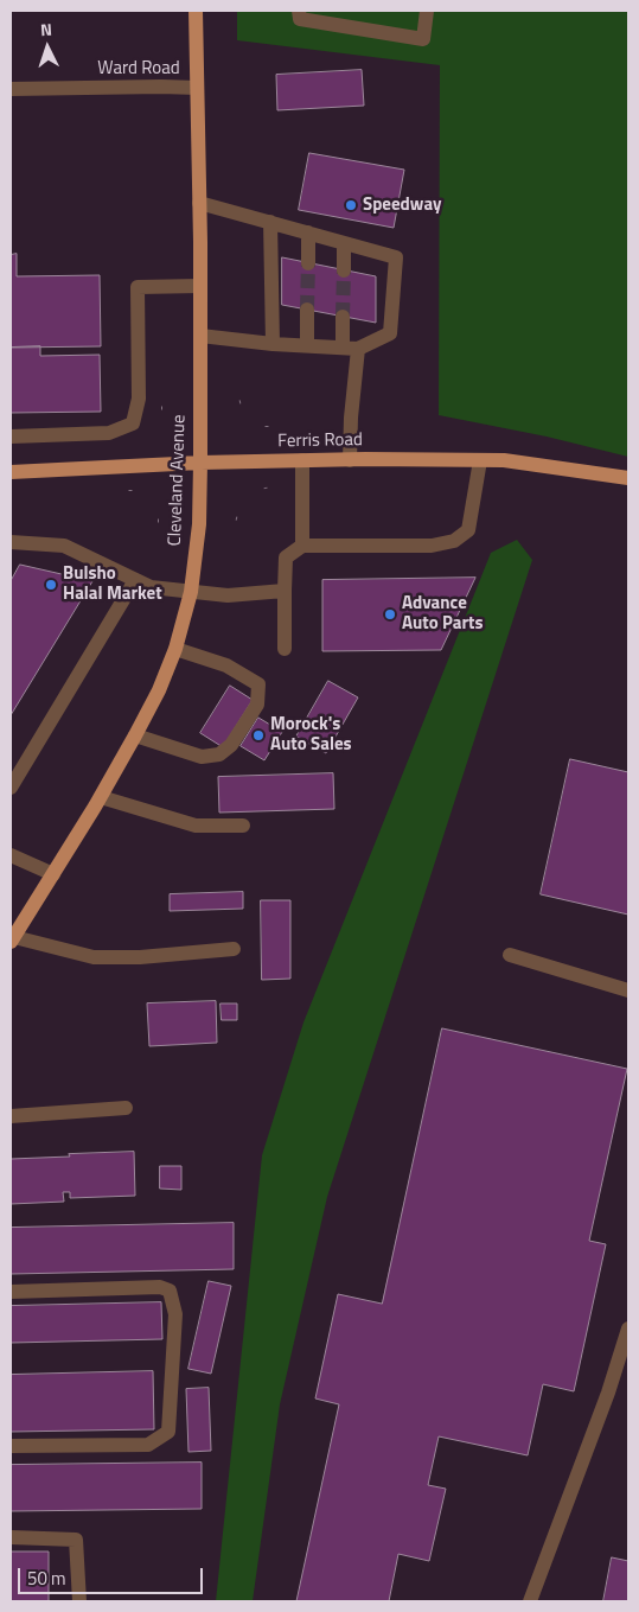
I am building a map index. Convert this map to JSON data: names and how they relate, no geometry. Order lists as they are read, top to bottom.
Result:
{
  "streets": {
    "main road": ["Ferris Road", "Cleveland Avenue"],
    "street": ["Ward Road"]
  },
  "crossings": [
    ["Ward Road", "Cleveland Avenue"],
    ["Ferris Road", "Cleveland Avenue"]
  ],
  "places": [
    "Speedway",
    "Bulsho Halal Market",
    "Advance Auto Parts",
    "Morock's Auto Sales"
  ],
  "scale_bar": "50 m",
  "north": "top"
}
